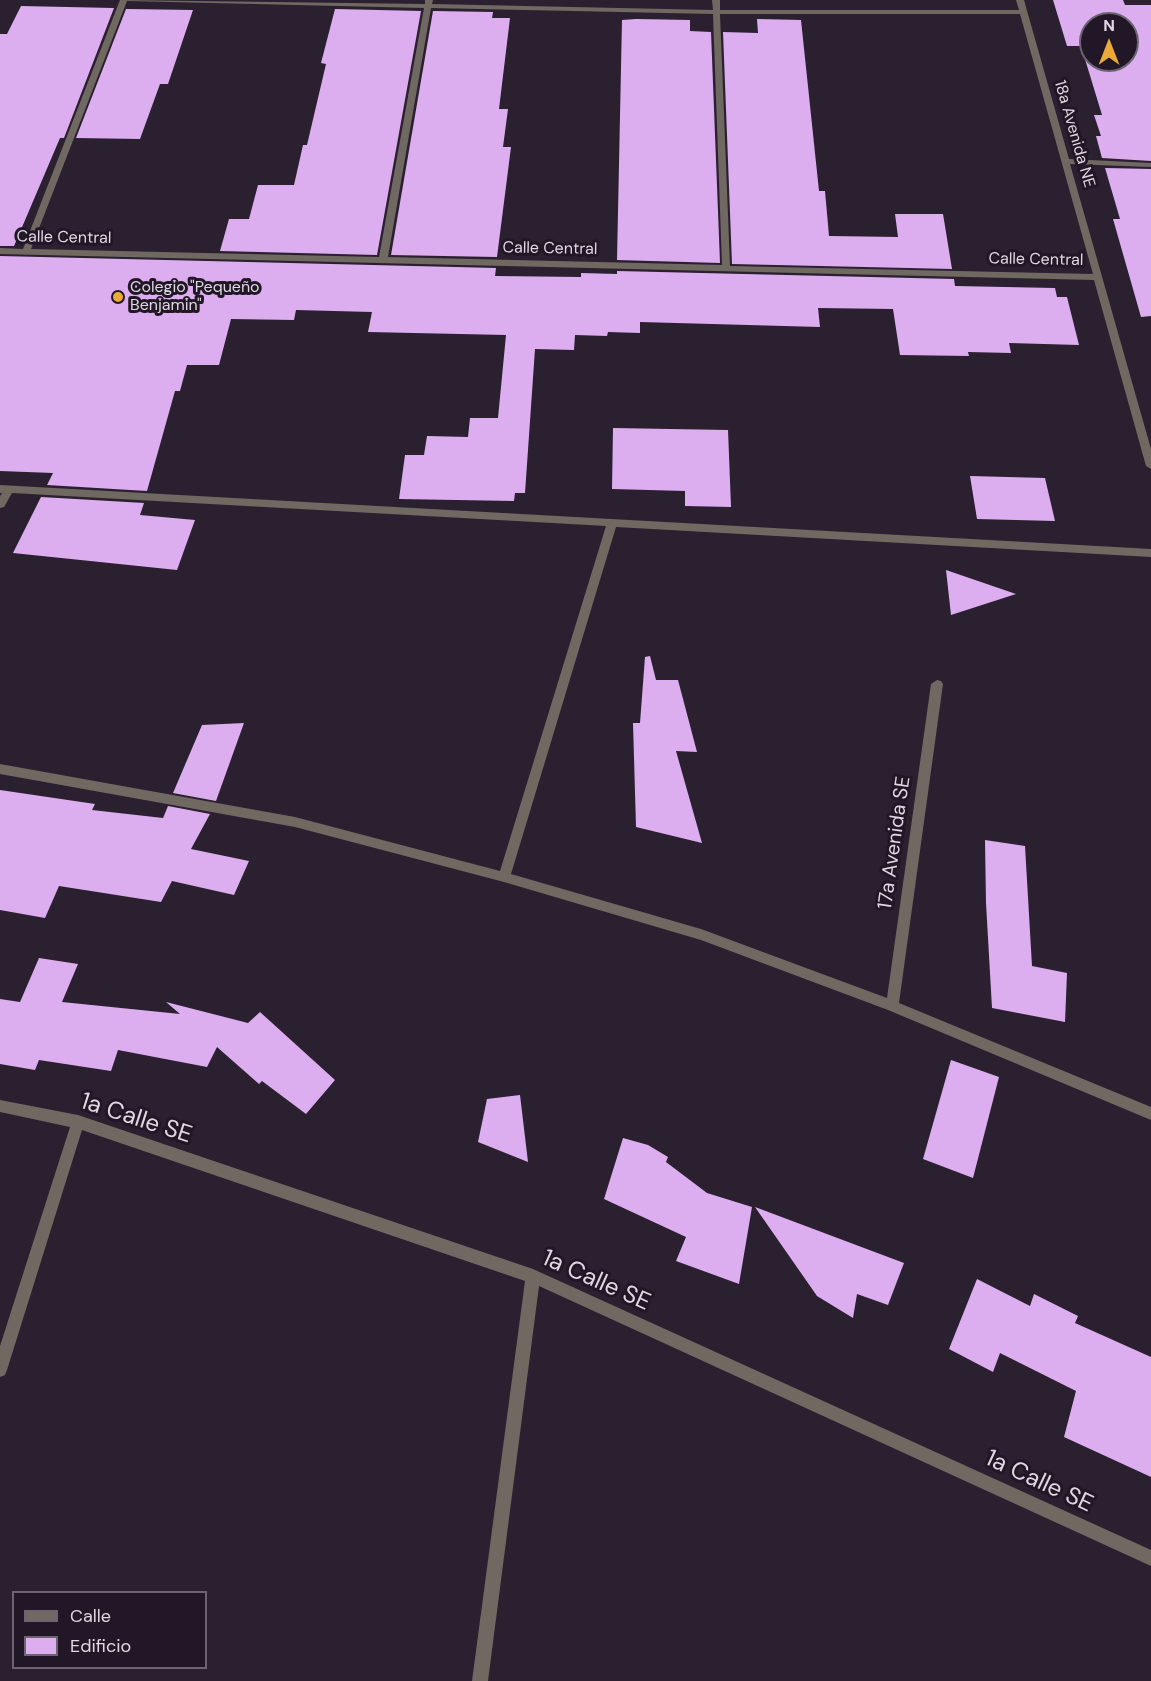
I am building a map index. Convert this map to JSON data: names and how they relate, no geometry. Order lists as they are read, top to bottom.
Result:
{
  "streets": {
    "street": [
      "18a Avenida NE",
      "Calle Central",
      "17a Avenida SE",
      "1a Calle SE"
    ]
  },
  "crossings": [
    ["18a Avenida NE", "Calle Central"]
  ],
  "places": ["Colegio \"Pequeño Benjamin\""],
  "legend": ["Calle", "Edificio"],
  "north": "top"
}
